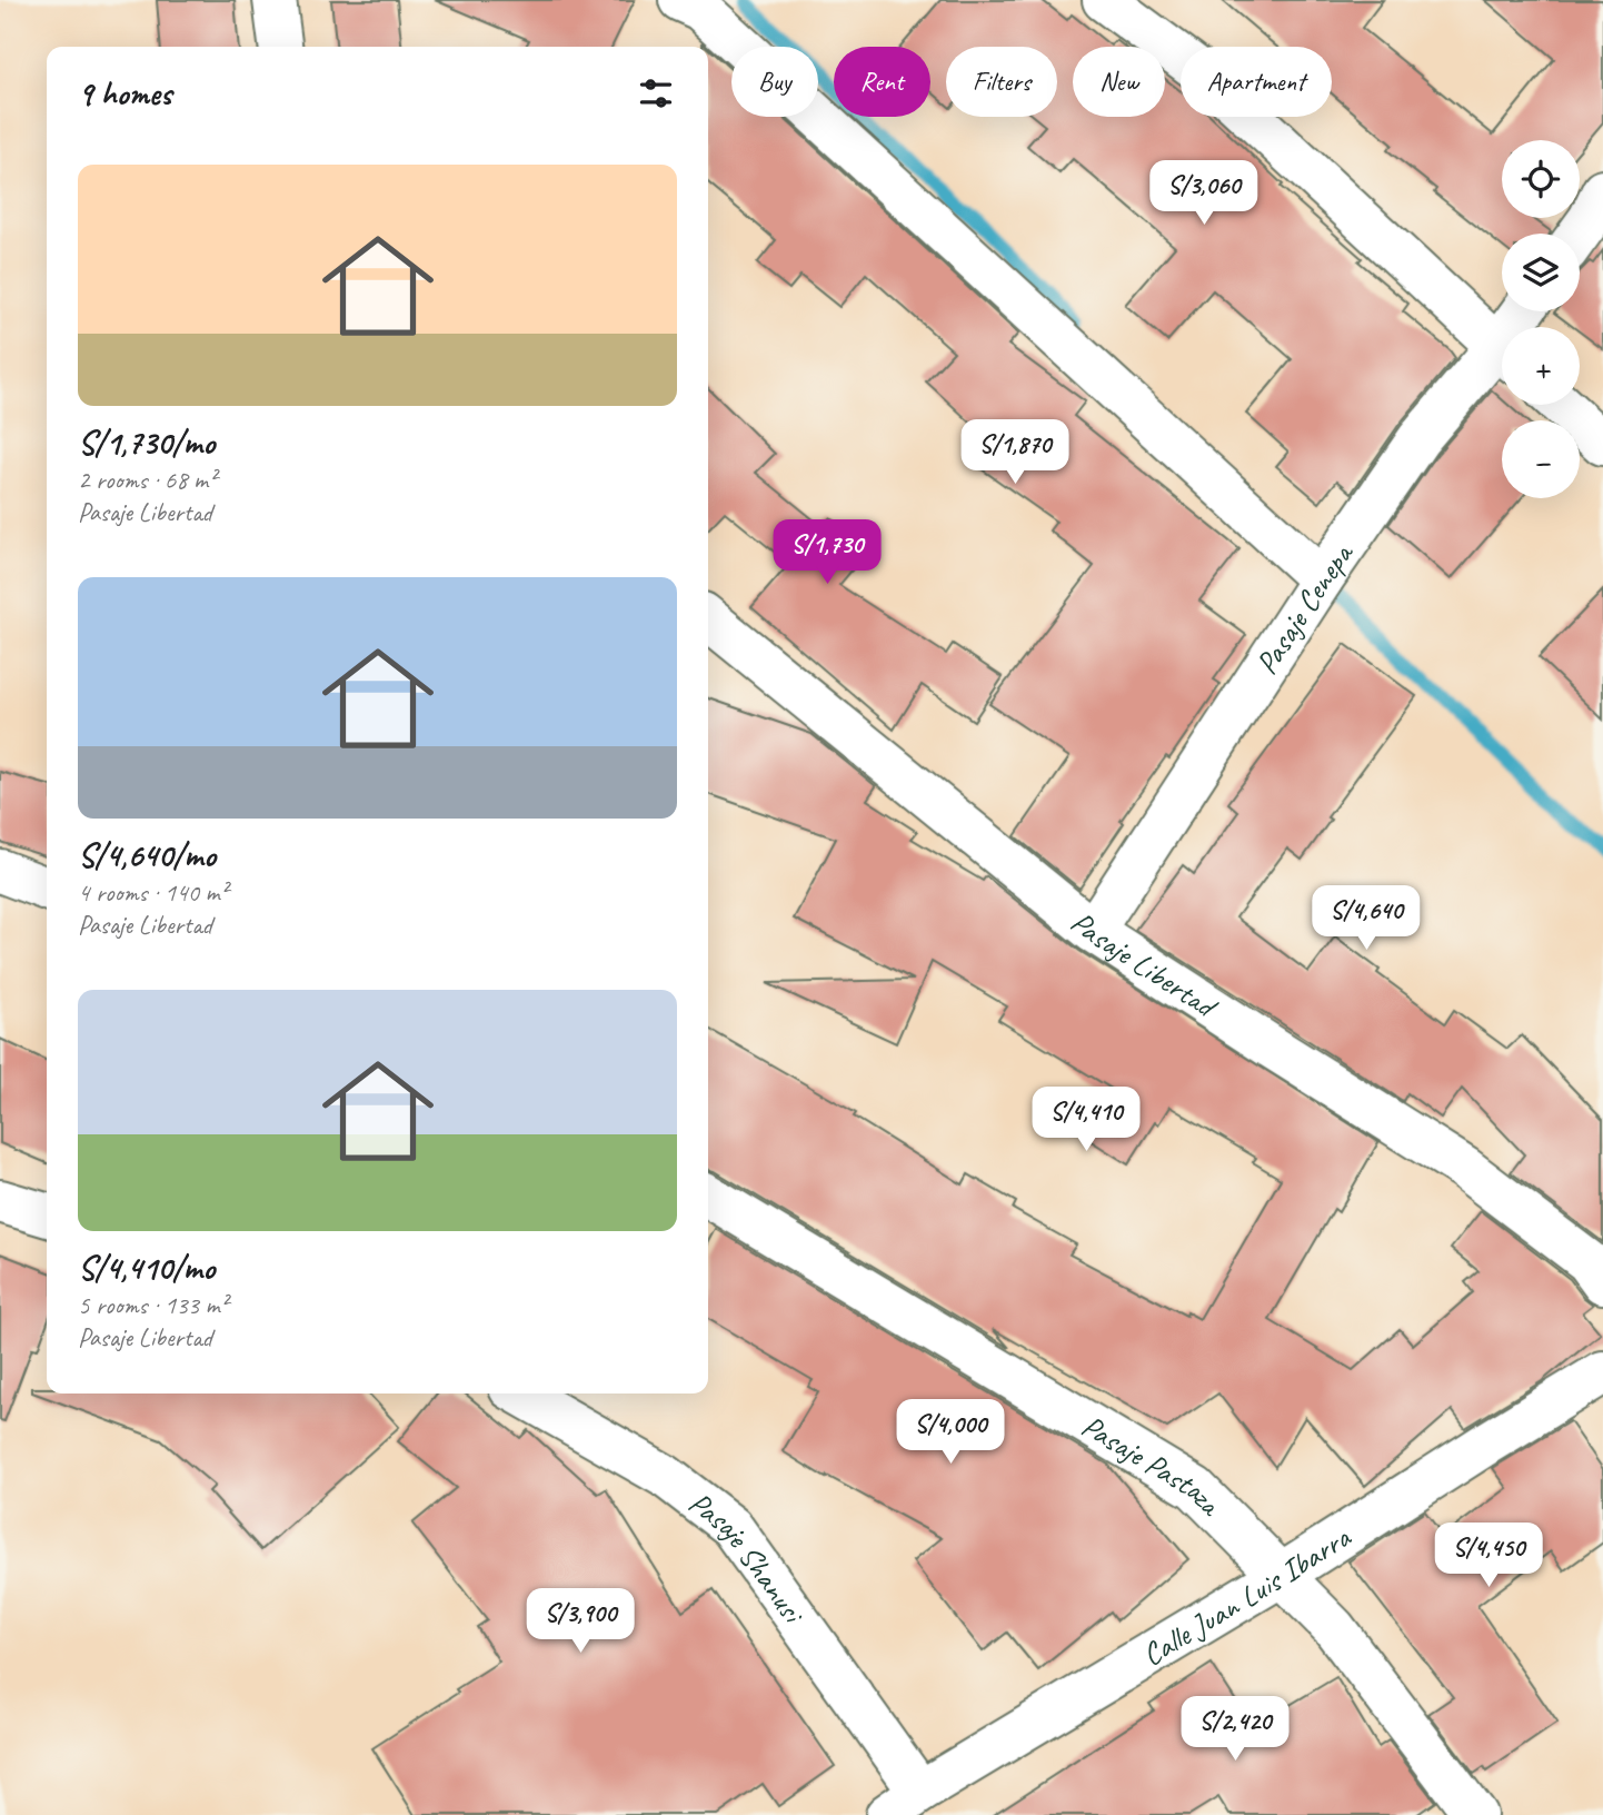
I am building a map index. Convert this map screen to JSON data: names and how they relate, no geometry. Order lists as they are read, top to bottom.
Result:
{
  "streets": {
    "street": [
      "Pasaje Cenepa",
      "Pasaje Libertad",
      "Pasaje Pastaza",
      "Pasaje Shanusi",
      "Calle Juan Luis Ibarra"
    ]
  },
  "crossings": [
    ["Pasaje Cenepa", "Pasaje Libertad"],
    ["Pasaje Pastaza", "Calle Juan Luis Ibarra"],
    ["Pasaje Shanusi", "Calle Juan Luis Ibarra"]
  ],
  "page": {
    "chip": [
      "Buy",
      "Rent",
      "Filters",
      "New",
      "Apartment"
    ],
    "heading": "9 homes",
    "map_buttons": ["+", "−"],
    "list": [
      {
        "name": "S/1,730/mo",
        "note": "2 rooms · 68 m² · Pasaje Libertad"
      },
      {
        "name": "S/4,640/mo",
        "note": "4 rooms · 140 m² · Pasaje Libertad"
      },
      {
        "name": "S/4,410/mo",
        "note": "5 rooms · 133 m² · Pasaje Libertad"
      }
    ],
    "price": [
      "S/3,060",
      "S/1,870",
      "S/1,730",
      "S/4,640",
      "S/4,410",
      "S/4,000",
      "S/4,450",
      "S/3,900",
      "S/2,420"
    ]
  }
}
